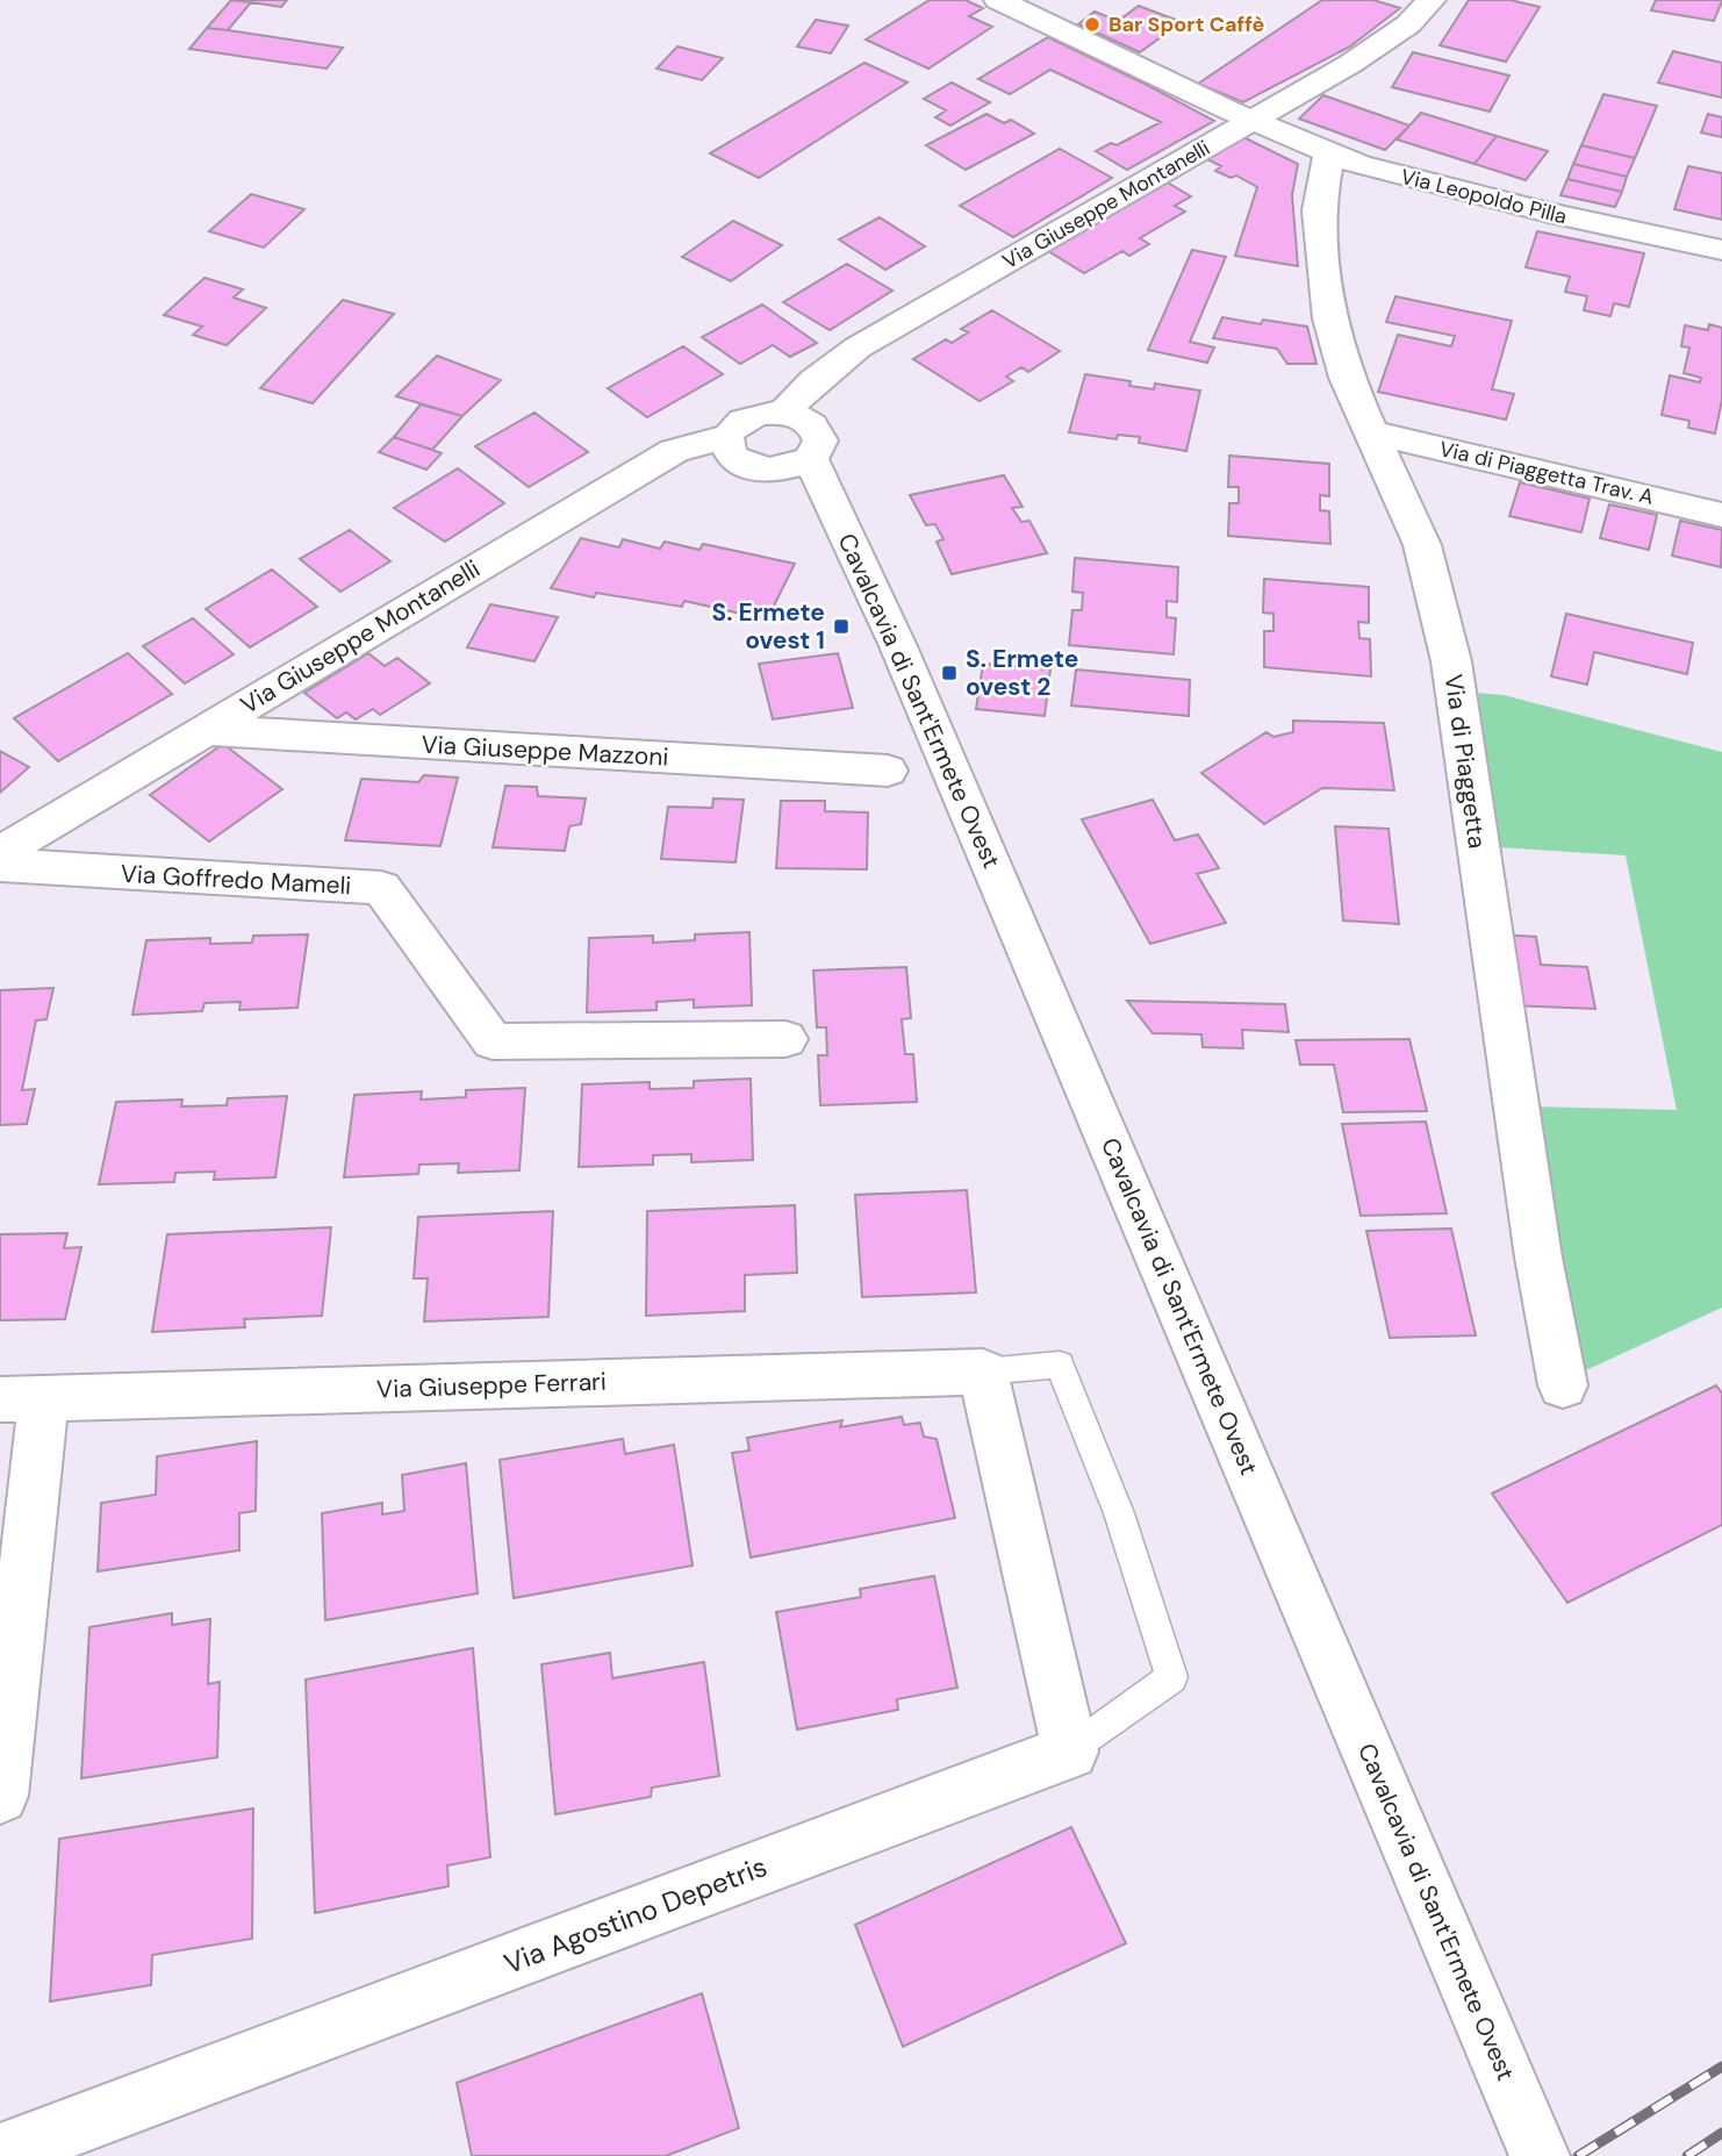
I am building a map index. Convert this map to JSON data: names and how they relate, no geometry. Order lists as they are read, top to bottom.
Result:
{
  "streets": {
    "street": [
      "Via Leopoldo Pilla",
      "Via Giuseppe Montanelli",
      "Via di Piaggetta Trav. A",
      "Cavalcavia di Sant'Ermete Ovest",
      "Via Giuseppe Mazzoni",
      "Via di Piaggetta",
      "Via Goffredo Mameli",
      "Via Giuseppe Ferrari",
      "Via Agostino Depetris"
    ]
  },
  "crossings": [
    ["Via Leopoldo Pilla", "Via Giuseppe Montanelli"],
    ["Via Leopoldo Pilla", "Via di Piaggetta"],
    ["Via Giuseppe Montanelli", "Cavalcavia di Sant'Ermete Ovest"],
    ["Via Giuseppe Montanelli", "Via Giuseppe Mazzoni"],
    ["Via di Piaggetta Trav. A", "Via di Piaggetta"],
    ["Via Giuseppe Ferrari", "Via Agostino Depetris"]
  ],
  "places": {
    "other": ["Bar Sport Caffè"],
    "transit": ["S. Ermete ovest 1", "S. Ermete ovest 2"]
  }
}
